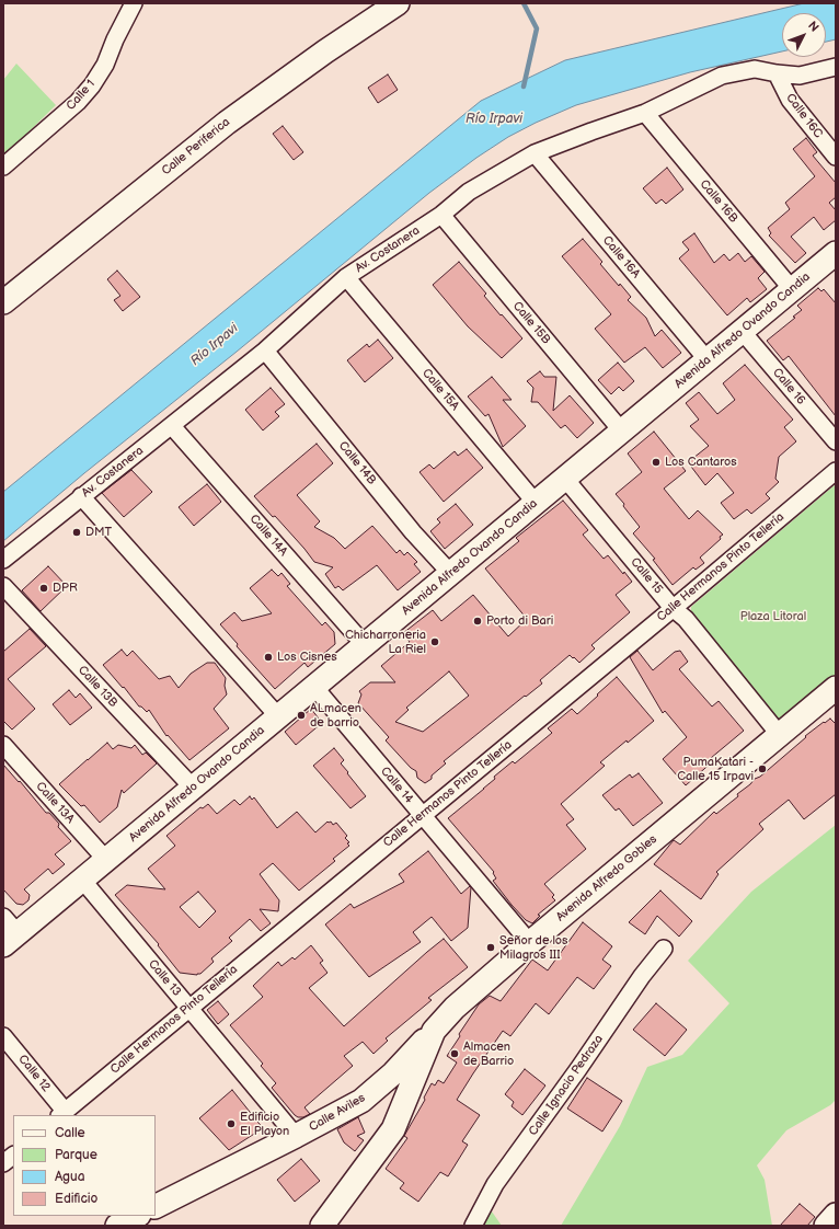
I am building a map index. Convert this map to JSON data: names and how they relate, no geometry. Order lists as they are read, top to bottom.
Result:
{
  "streets": {
    "main road": [
      "Calle Periferica",
      "Avenida Alfredo Ovando Candia",
      "Avenida Alfredo Gobles",
      "Calle Aviles"
    ],
    "street": [
      "Calle 1",
      "Calle 16C",
      "Calle 16B",
      "Av. Costanera",
      "Calle 16A",
      "Calle 15B",
      "Calle 16",
      "Calle 15A",
      "Calle 14B",
      "Calle 14A",
      "Calle Hermanos Pinto Tellería",
      "Calle 15",
      "Calle 13B",
      "Calle 14",
      "Calle 13A",
      "Calle 13",
      "Calle 12",
      "Calle Ignacio Pedraza"
    ]
  },
  "crossings": [
    ["Calle 16C", "Av. Costanera"],
    ["Calle 16B", "Av. Costanera"],
    ["Calle 16B", "Avenida Alfredo Ovando Candia"],
    ["Av. Costanera", "Calle 16A"],
    ["Av. Costanera", "Calle 15B"],
    ["Av. Costanera", "Calle 15A"],
    ["Av. Costanera", "Calle 14B"],
    ["Av. Costanera", "Calle 14A"],
    ["Calle 16A", "Avenida Alfredo Ovando Candia"],
    ["Calle 15B", "Avenida Alfredo Ovando Candia"],
    ["Avenida Alfredo Ovando Candia", "Calle 16"],
    ["Avenida Alfredo Ovando Candia", "Calle 15A"],
    ["Avenida Alfredo Ovando Candia", "Calle 14B"],
    ["Avenida Alfredo Ovando Candia", "Calle 14A"],
    ["Avenida Alfredo Ovando Candia", "Calle 15"],
    ["Avenida Alfredo Ovando Candia", "Calle 13B"],
    ["Avenida Alfredo Ovando Candia", "Calle 14"],
    ["Avenida Alfredo Ovando Candia", "Calle 13A"],
    ["Avenida Alfredo Ovando Candia", "Calle 13"],
    ["Calle Hermanos Pinto Tellería", "Calle 15"],
    ["Calle Hermanos Pinto Tellería", "Calle 14"],
    ["Calle Hermanos Pinto Tellería", "Calle 13"],
    ["Calle Hermanos Pinto Tellería", "Calle 12"],
    ["Calle 15", "Avenida Alfredo Gobles"],
    ["Calle 14", "Avenida Alfredo Gobles"],
    ["Avenida Alfredo Gobles", "Calle Aviles"],
    ["Calle 13", "Calle Aviles"]
  ],
  "water": ["Río Irpavi"],
  "parks": ["Plaza Litoral"],
  "places": [
    "Los Cantaros",
    "DMT",
    "DPR",
    "Porto di Bari",
    "Chicharroneria La Riel",
    "Los Cisnes",
    "ALmacen de barrio",
    "PumaKatari - Calle 15 Irpavi",
    "Señor de los Milagros III",
    "Almacen de Barrio",
    "Edificio El Playon"
  ],
  "legend": [
    "Calle",
    "Parque",
    "Agua",
    "Edificio"
  ],
  "north": "top right"
}
